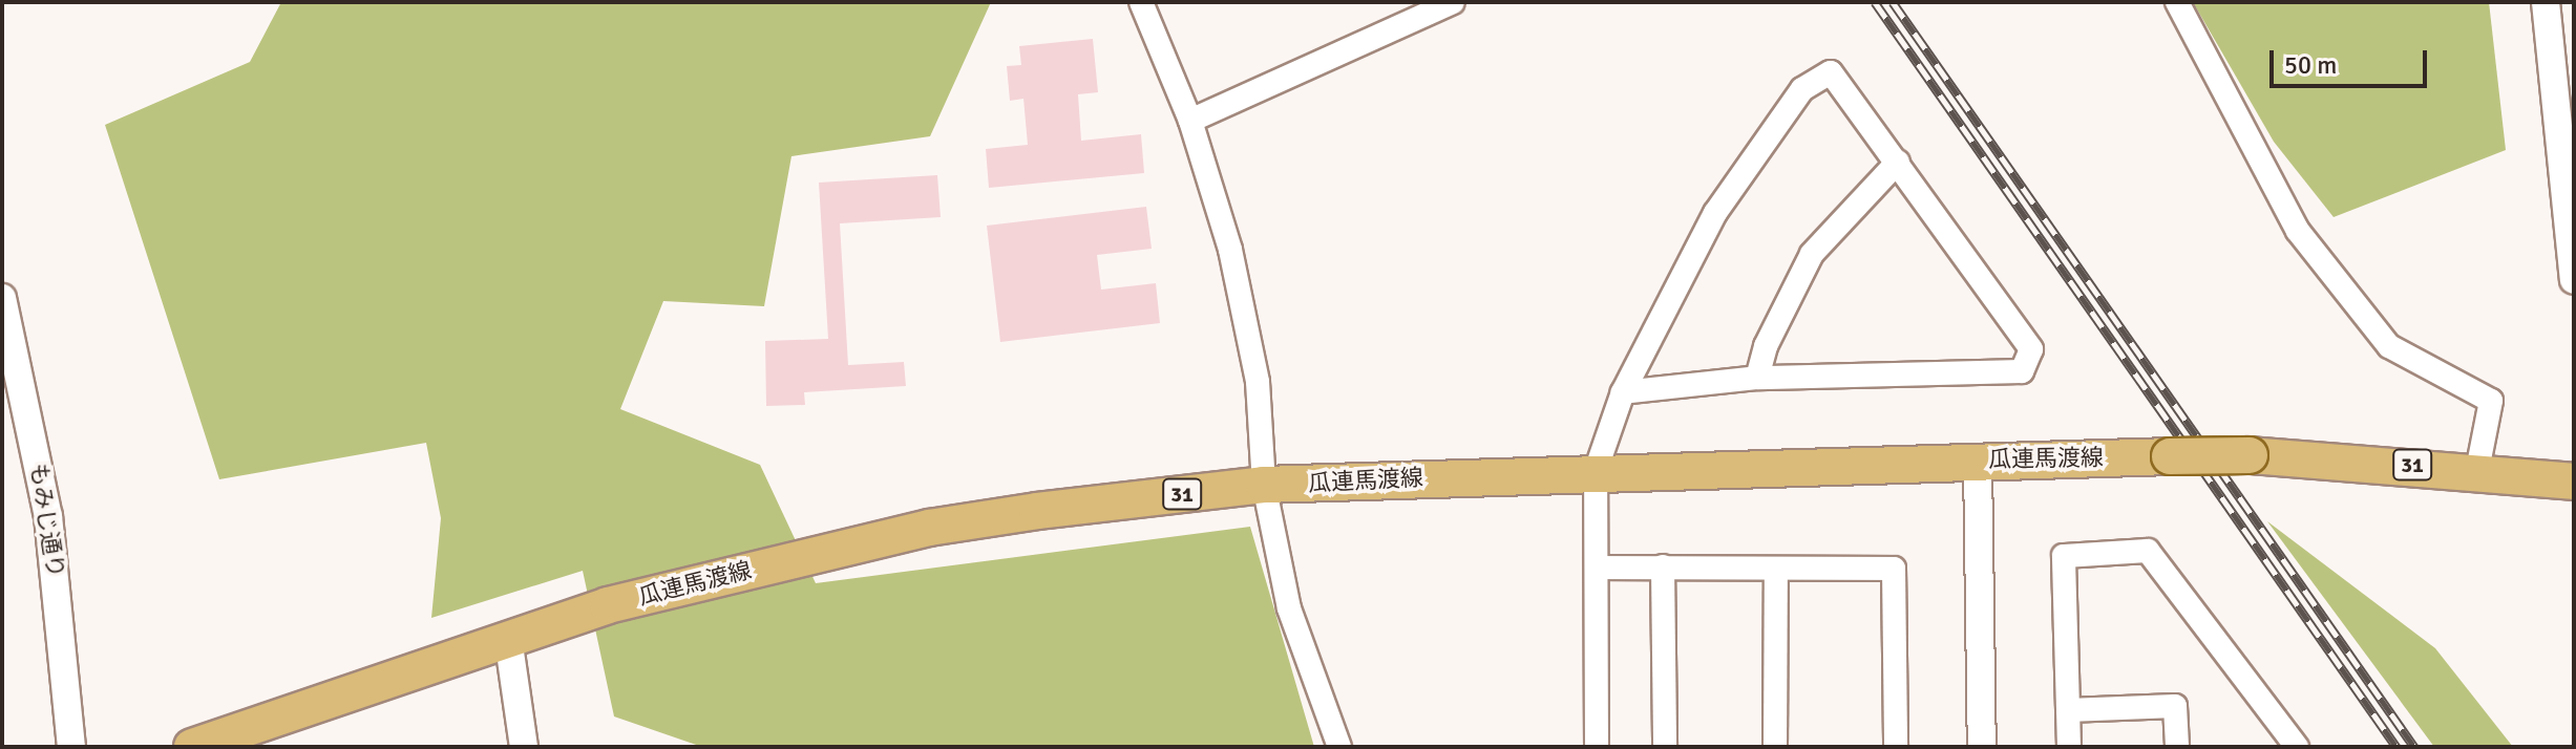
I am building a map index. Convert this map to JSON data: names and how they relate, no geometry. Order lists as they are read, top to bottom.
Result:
{
  "streets": {
    "main road": ["瓜連馬渡線", "31"],
    "street": ["もみじ通り"]
  },
  "scale_bar": "50 m"
}
